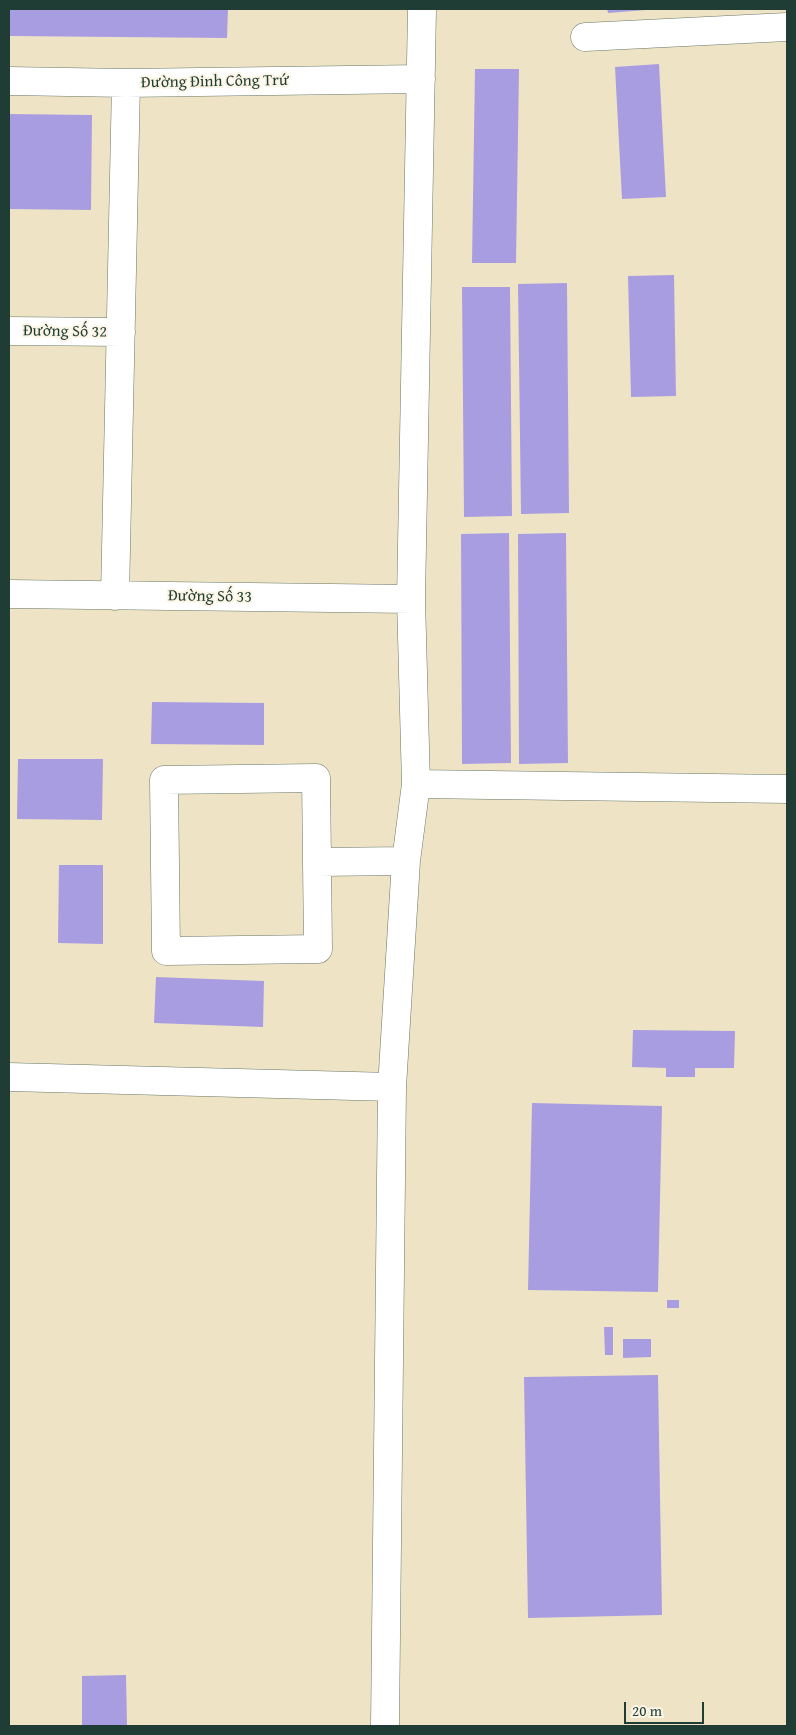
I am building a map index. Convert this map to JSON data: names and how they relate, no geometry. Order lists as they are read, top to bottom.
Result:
{
  "streets": {
    "street": ["Đường Đinh Công Trứ", "Đường Số 32", "Đường Số 33"]
  },
  "scale_bar": "20 m"
}
